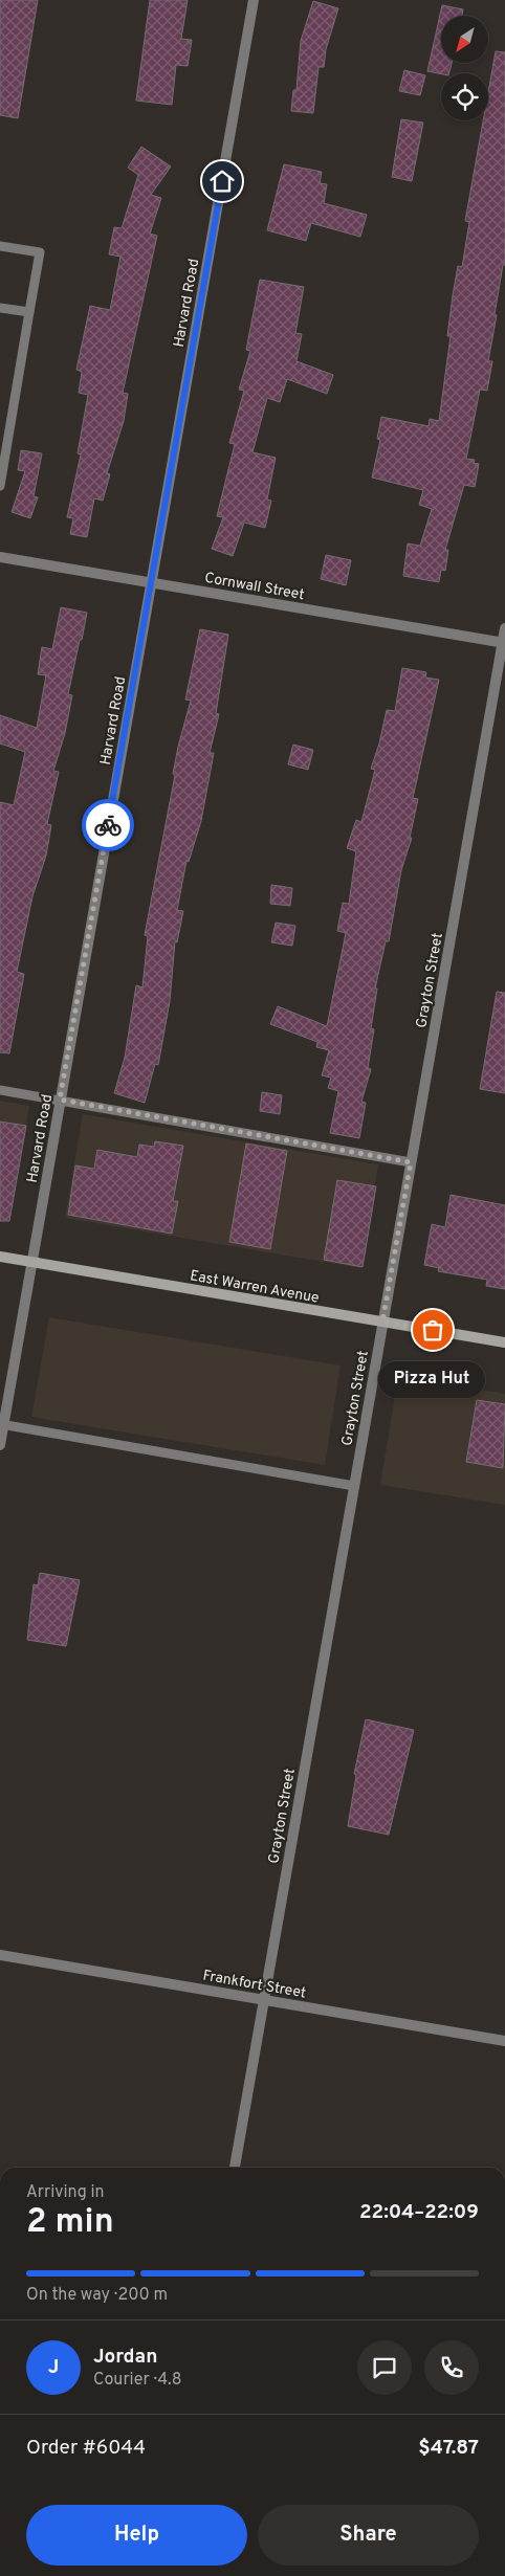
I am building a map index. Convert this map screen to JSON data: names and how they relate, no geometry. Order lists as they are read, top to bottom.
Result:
{
  "streets": {
    "main road": ["East Warren Avenue"],
    "street": [
      "Harvard Road",
      "Cornwall Street",
      "Grayton Street",
      "Frankfort Street"
    ]
  },
  "crossings": [
    ["Harvard Road", "Cornwall Street"],
    ["Harvard Road", "East Warren Avenue"],
    ["Cornwall Street", "Grayton Street"],
    ["Grayton Street", "East Warren Avenue"],
    ["Grayton Street", "Frankfort Street"]
  ],
  "places": ["Pizza Hut"],
  "north": "bottom left",
  "page": {
    "bubble": "Pizza Hut",
    "heading": ["2 min", "Arriving in", "22:04–22:09"],
    "panel": [
      "Jordan",
      "Courier · 4.8",
      "Order #6044",
      "$47.87"
    ],
    "bar": "On the way · 200 m",
    "round": "J",
    "buttons": ["Help", "Share"]
  }
}
